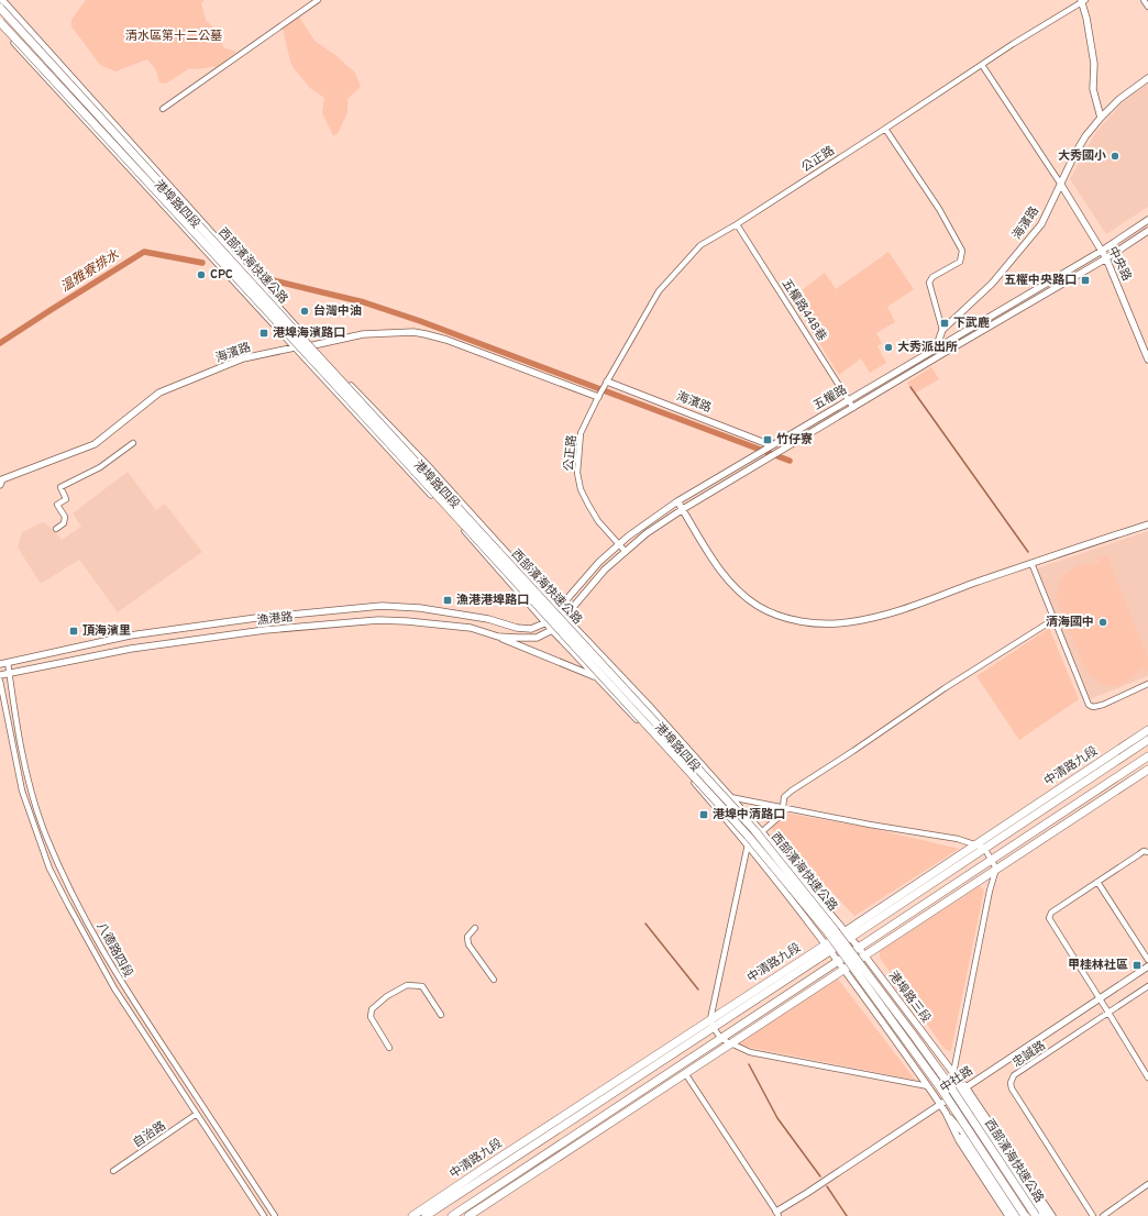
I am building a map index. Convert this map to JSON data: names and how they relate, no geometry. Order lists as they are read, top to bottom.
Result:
{
  "streets": {
    "main road": ["西部濱海快速公路", "中清路九段"],
    "street": [
      "公正路",
      "港埠路四段",
      "海濱路",
      "中央路",
      "五權路448巷",
      "五權路",
      "漁港路",
      "八德路四段",
      "港埠路三段",
      "忠誠路",
      "中社路",
      "自治路"
    ]
  },
  "crossings": [
    ["公正路", "海濱路"],
    ["公正路", "五權路448巷"],
    ["公正路", "五權路"],
    ["港埠路四段", "海濱路"],
    ["港埠路四段", "五權路"],
    ["港埠路四段", "漁港路"],
    ["港埠路四段", "中清路九段"],
    ["港埠路四段", "港埠路三段"],
    ["海濱路", "中央路"],
    ["海濱路", "五權路"],
    ["中央路", "五權路"],
    ["五權路448巷", "五權路"],
    ["五權路", "漁港路"],
    ["漁港路", "八德路四段"],
    ["中清路九段", "港埠路三段"],
    ["八德路四段", "自治路"],
    ["港埠路三段", "中社路"]
  ],
  "water": ["溫雅寮排水"],
  "parks": ["清水區第十二公墓"],
  "places": {
    "other": [
      "大秀國小",
      "CPC",
      "台灣中油",
      "大秀派出所",
      "清海國中"
    ],
    "transit": [
      "五權中央路口",
      "下武鹿",
      "港埠海濱路口",
      "竹仔寮",
      "漁港港埠路口",
      "頂海濱里",
      "港埠中清路口",
      "甲桂林社區"
    ]
  }
}
